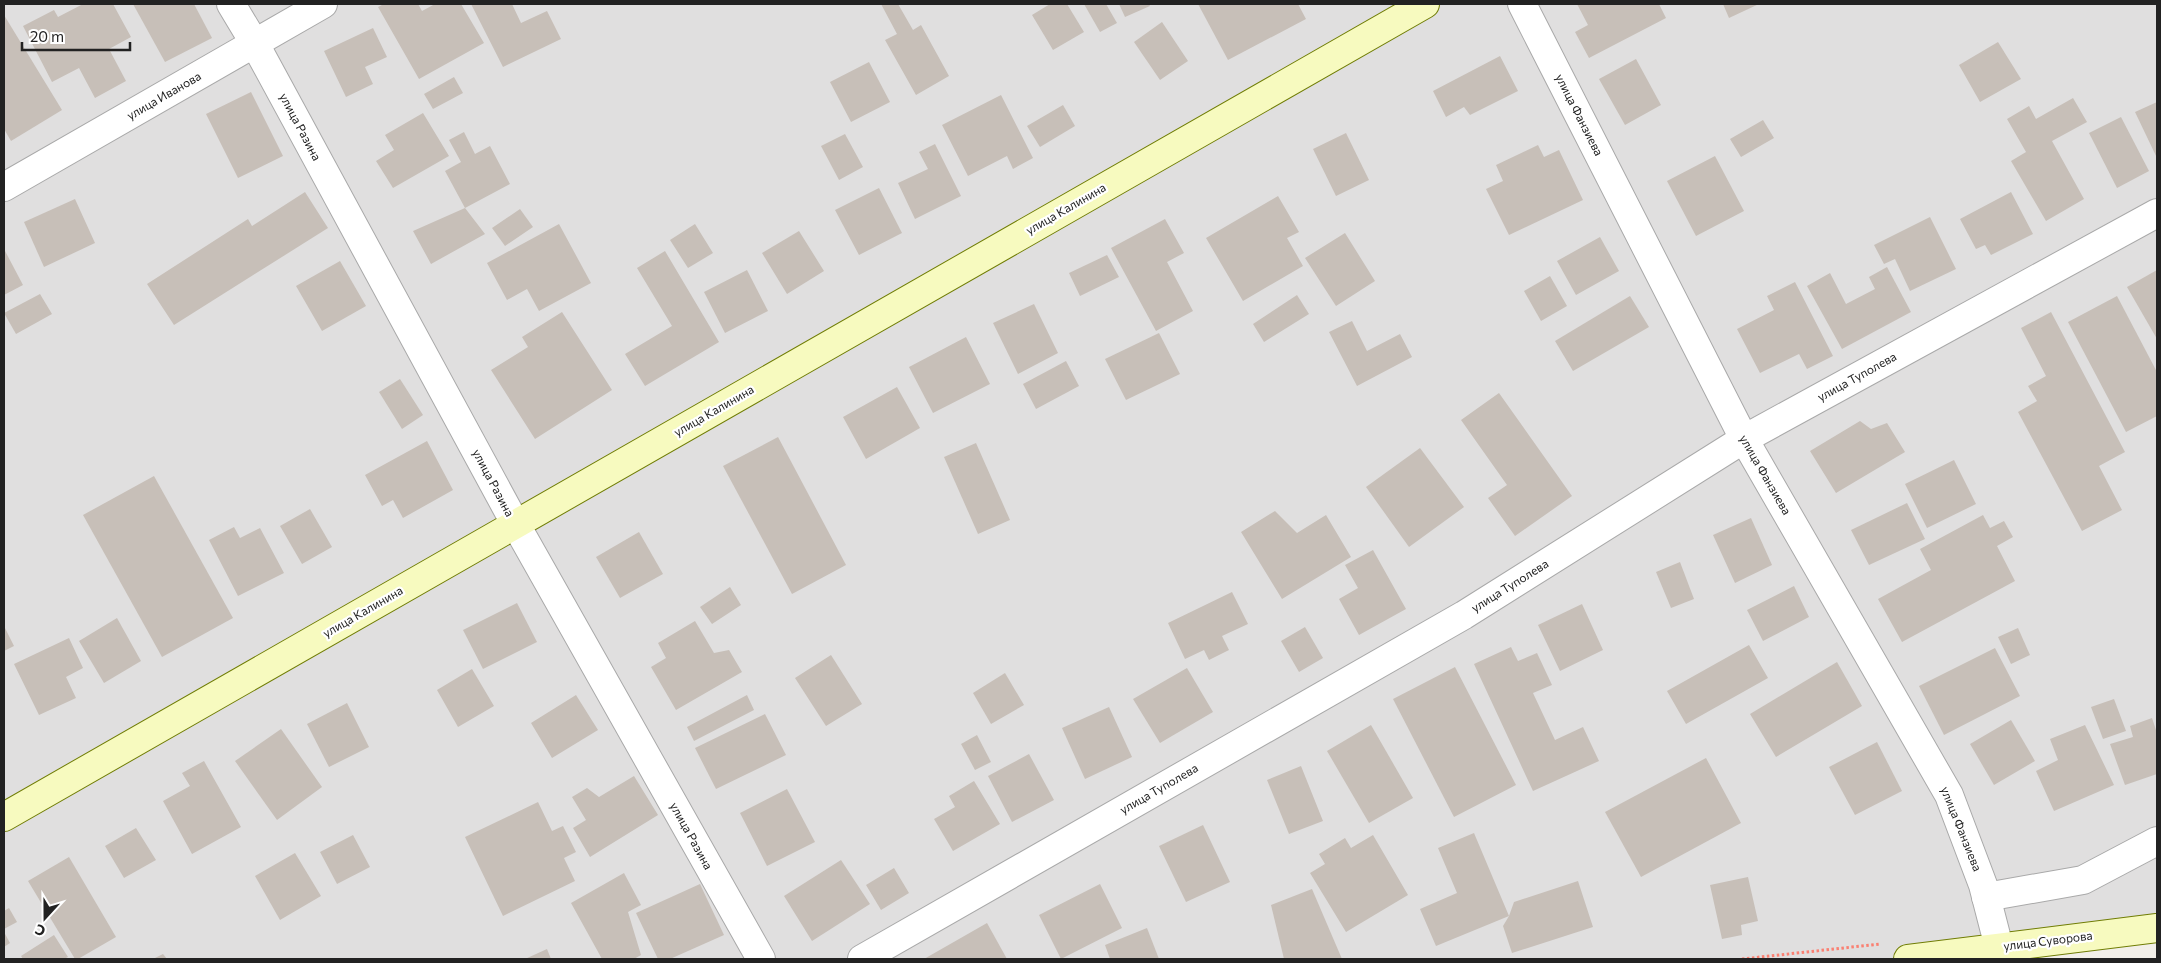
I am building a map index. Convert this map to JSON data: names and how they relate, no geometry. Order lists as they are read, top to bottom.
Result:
{
  "streets": {
    "street": [
      "улица Иванова",
      "улица Фанзиева",
      "улица Разина",
      "улица Калинина",
      "улица Туполева",
      "улица Суворова"
    ]
  },
  "crossings": [
    ["улица Иванова", "улица Разина"],
    ["улица Фанзиева", "улица Туполева"],
    ["улица Фанзиева", "улица Суворова"],
    ["улица Разина", "улица Калинина"]
  ],
  "scale_bar": "20 m",
  "north": "bottom"
}
